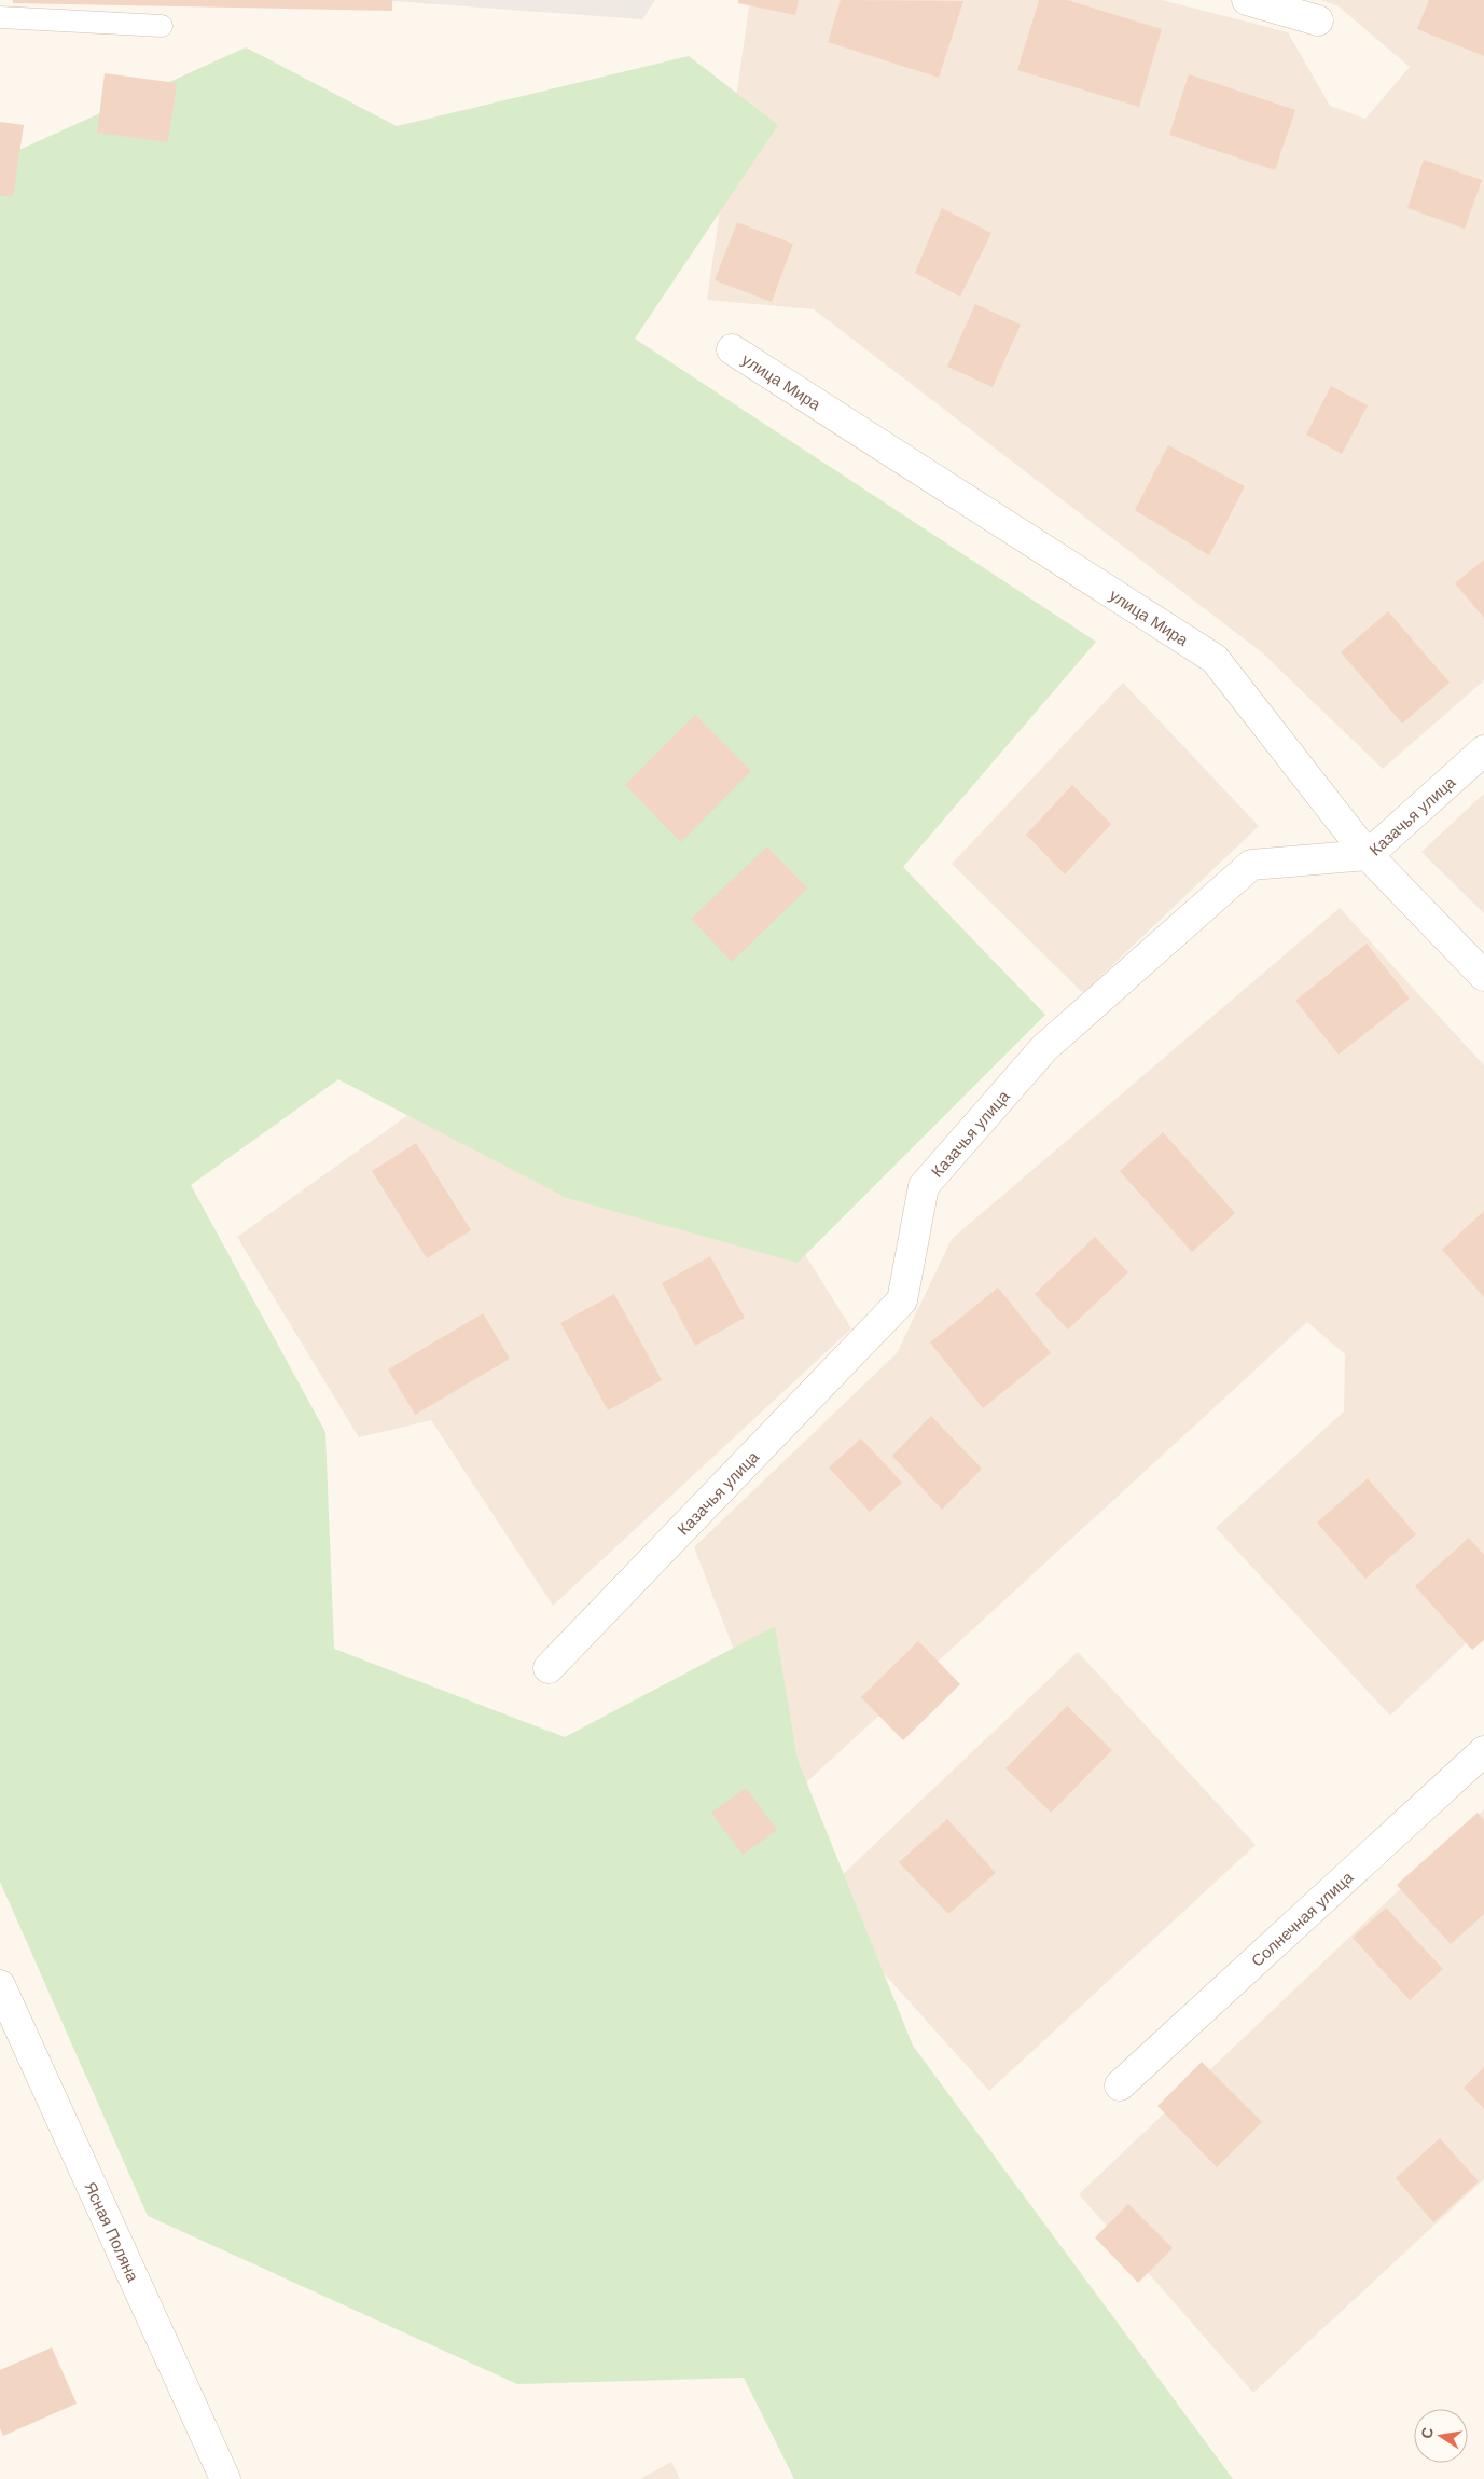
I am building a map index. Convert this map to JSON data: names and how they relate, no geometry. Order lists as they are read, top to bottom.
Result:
{
  "streets": {
    "street": [
      "улица Мира",
      "Казачья улица",
      "Солнечная улица",
      "Ясная Поляна"
    ]
  },
  "crossings": [
    ["улица Мира", "Казачья улица"]
  ],
  "north": "left"
}
